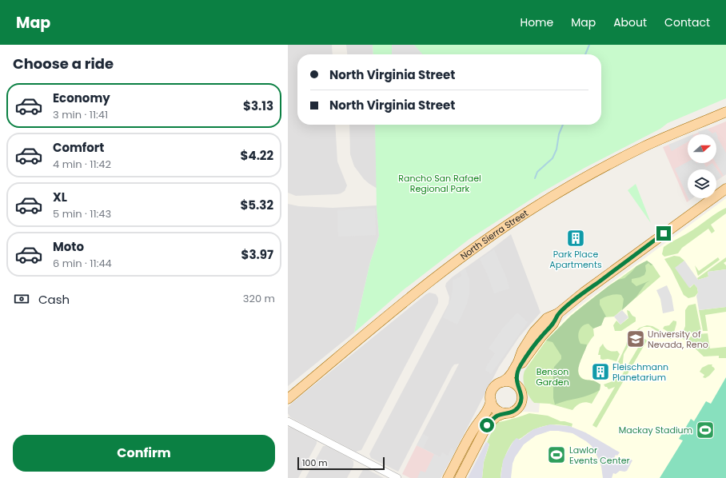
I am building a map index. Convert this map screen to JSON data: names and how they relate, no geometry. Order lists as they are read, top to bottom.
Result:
{
  "streets": {
    "main road": ["North Sierra Street"]
  },
  "parks": ["Rancho San Rafael Regional Park", "Benson Garden"],
  "places": {
    "building": ["Park Place Apartments", "Fleischmann Planetarium"],
    "school or university": ["University of Nevada, Reno"],
    "sports": ["Mackay Stadium", "Lawlor Events Center"]
  },
  "scale_bar": "100 m",
  "north": "right",
  "page": {
    "header": "Map",
    "nav": [
      "Home",
      "Map",
      "About",
      "Contact"
    ],
    "heading": "Choose a ride",
    "banner": ["North Virginia Street", "North Virginia Street"],
    "list": [
      {
        "name": "Economy",
        "note": "3 min · 11:41",
        "value": "$3.13"
      },
      {
        "name": "Comfort",
        "note": "4 min · 11:42",
        "value": "$4.22"
      },
      {
        "name": "XL",
        "note": "5 min · 11:43",
        "value": "$5.32"
      },
      {
        "name": "Moto",
        "note": "6 min · 11:44",
        "value": "$3.97"
      }
    ],
    "pay": ["Cash", "320 m"],
    "buttons": "Confirm",
    "scale": "100 m"
  }
}
